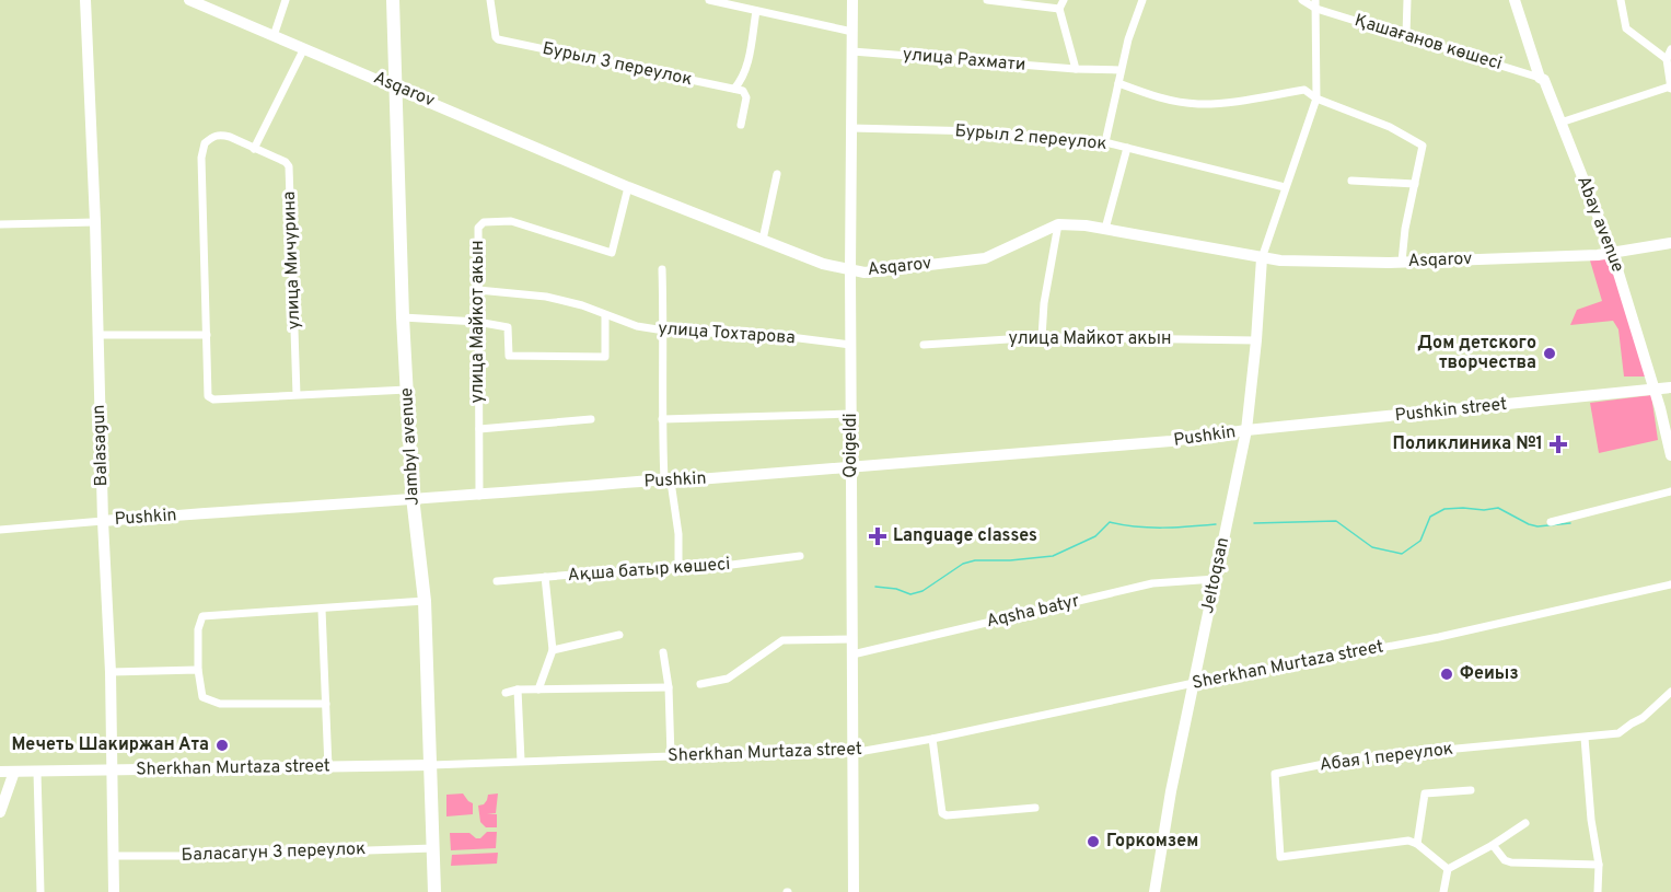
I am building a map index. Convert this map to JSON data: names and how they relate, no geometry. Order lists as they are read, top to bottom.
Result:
{
  "streets": {
    "main road": ["Jambyl avenue"],
    "street": [
      "Қашағанов көшесі",
      "улица Рахмати",
      "Бурыл 3 переулок",
      "Asqarov",
      "Бурыл 2 переулок",
      "Abay avenue",
      "улица Мичурина",
      "улица Майкот акын",
      "улица Тохтарова",
      "Pushkin street",
      "Pushkin",
      "Balasagun",
      "Qoigeldi",
      "Ақша батыр көшесі",
      "Jeltoqsan",
      "Aqsha batyr",
      "Sherkhan Murtaza street",
      "Абая 1 переулок",
      "Баласагун 3 переулок"
    ]
  },
  "crossings": [
    ["Қашағанов көшесі", "Abay avenue"],
    ["улица Рахмати", "Qoigeldi"],
    ["Asqarov", "Abay avenue"],
    ["Asqarov", "улица Майкот акын"],
    ["Asqarov", "Qoigeldi"],
    ["Asqarov", "Jambyl avenue"],
    ["Asqarov", "Jeltoqsan"],
    ["Бурыл 2 переулок", "Qoigeldi"],
    ["Abay avenue", "Pushkin street"],
    ["улица Мичурина", "Jambyl avenue"],
    ["улица Майкот акын", "улица Тохтарова"],
    ["улица Майкот акын", "Pushkin"],
    ["улица Майкот акын", "Jeltoqsan"],
    ["улица Тохтарова", "Qoigeldi"],
    ["Pushkin street", "Pushkin"],
    ["Pushkin street", "Jeltoqsan"],
    ["Pushkin", "Balasagun"],
    ["Pushkin", "Qoigeldi"],
    ["Pushkin", "Jambyl avenue"],
    ["Pushkin", "Jeltoqsan"],
    ["Balasagun", "Sherkhan Murtaza street"],
    ["Balasagun", "Баласагун 3 переулок"],
    ["Qoigeldi", "Aqsha batyr"],
    ["Qoigeldi", "Sherkhan Murtaza street"],
    ["Jambyl avenue", "Sherkhan Murtaza street"],
    ["Jambyl avenue", "Баласагун 3 переулок"],
    ["Jeltoqsan", "Aqsha batyr"],
    ["Jeltoqsan", "Sherkhan Murtaza street"]
  ],
  "places": {
    "other": [
      "Дом детского творчества",
      "Феиыз",
      "Мечеть Шакиржан Ата",
      "Горкомзем"
    ],
    "health": ["Поликлиника №1", "Language classes"]
  }
}
